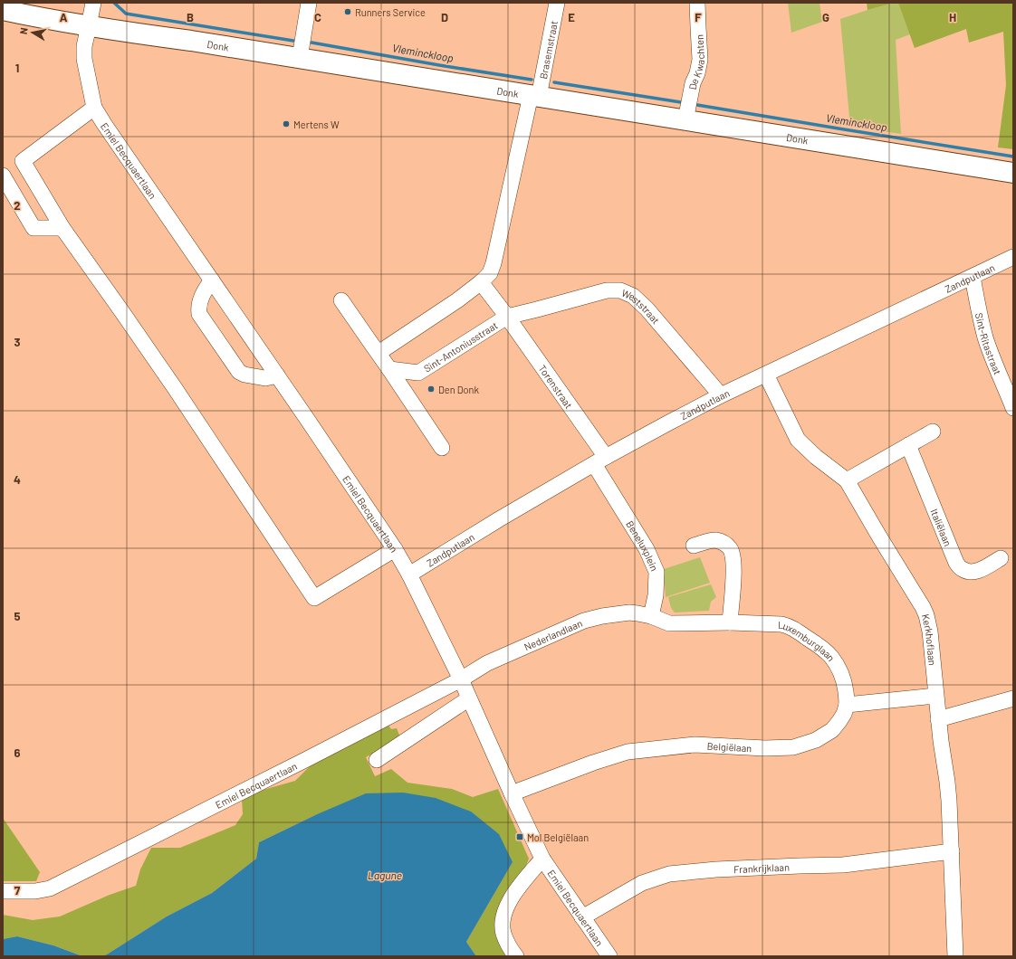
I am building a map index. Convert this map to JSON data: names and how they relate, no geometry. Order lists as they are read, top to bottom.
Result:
{
  "streets": {
    "main road": ["Donk"],
    "street": [
      "Brasemstraat",
      "De Kwachten",
      "Emiel Becquaertlaan",
      "Zandputlaan",
      "Weststraat",
      "Sint-Ritastraat",
      "Sint-Antoniusstraat",
      "Torenstraat",
      "Italiëlaan",
      "Beneluxplein",
      "Nederlandlaan",
      "Kerkhoflaan",
      "Luxemburglaan",
      "Belgiëlaan",
      "Frankrijklaan"
    ]
  },
  "crossings": [
    ["Donk", "Brasemstraat"],
    ["Donk", "De Kwachten"],
    ["Donk", "Emiel Becquaertlaan"],
    ["Emiel Becquaertlaan", "Zandputlaan"],
    ["Emiel Becquaertlaan", "Nederlandlaan"],
    ["Emiel Becquaertlaan", "Belgiëlaan"],
    ["Emiel Becquaertlaan", "Frankrijklaan"],
    ["Zandputlaan", "Weststraat"],
    ["Zandputlaan", "Sint-Ritastraat"],
    ["Zandputlaan", "Torenstraat"],
    ["Zandputlaan", "Beneluxplein"],
    ["Zandputlaan", "Kerkhoflaan"],
    ["Weststraat", "Sint-Antoniusstraat"],
    ["Weststraat", "Torenstraat"],
    ["Sint-Antoniusstraat", "Torenstraat"],
    ["Torenstraat", "Beneluxplein"],
    ["Beneluxplein", "Nederlandlaan"],
    ["Kerkhoflaan", "Frankrijklaan"],
    ["Luxemburglaan", "Belgiëlaan"]
  ],
  "water": ["Vleminckloop", "Lagune"],
  "places": {
    "other": ["Runners Service", "Mertens W", "Den Donk"],
    "transit": ["Mol Belgiëlaan"]
  },
  "north": "left",
  "grid": {
    "columns": [
      "A",
      "B",
      "C",
      "D",
      "E",
      "F",
      "G",
      "H"
    ],
    "rows": [
      "1",
      "2",
      "3",
      "4",
      "5",
      "6",
      "7"
    ]
  }
}
